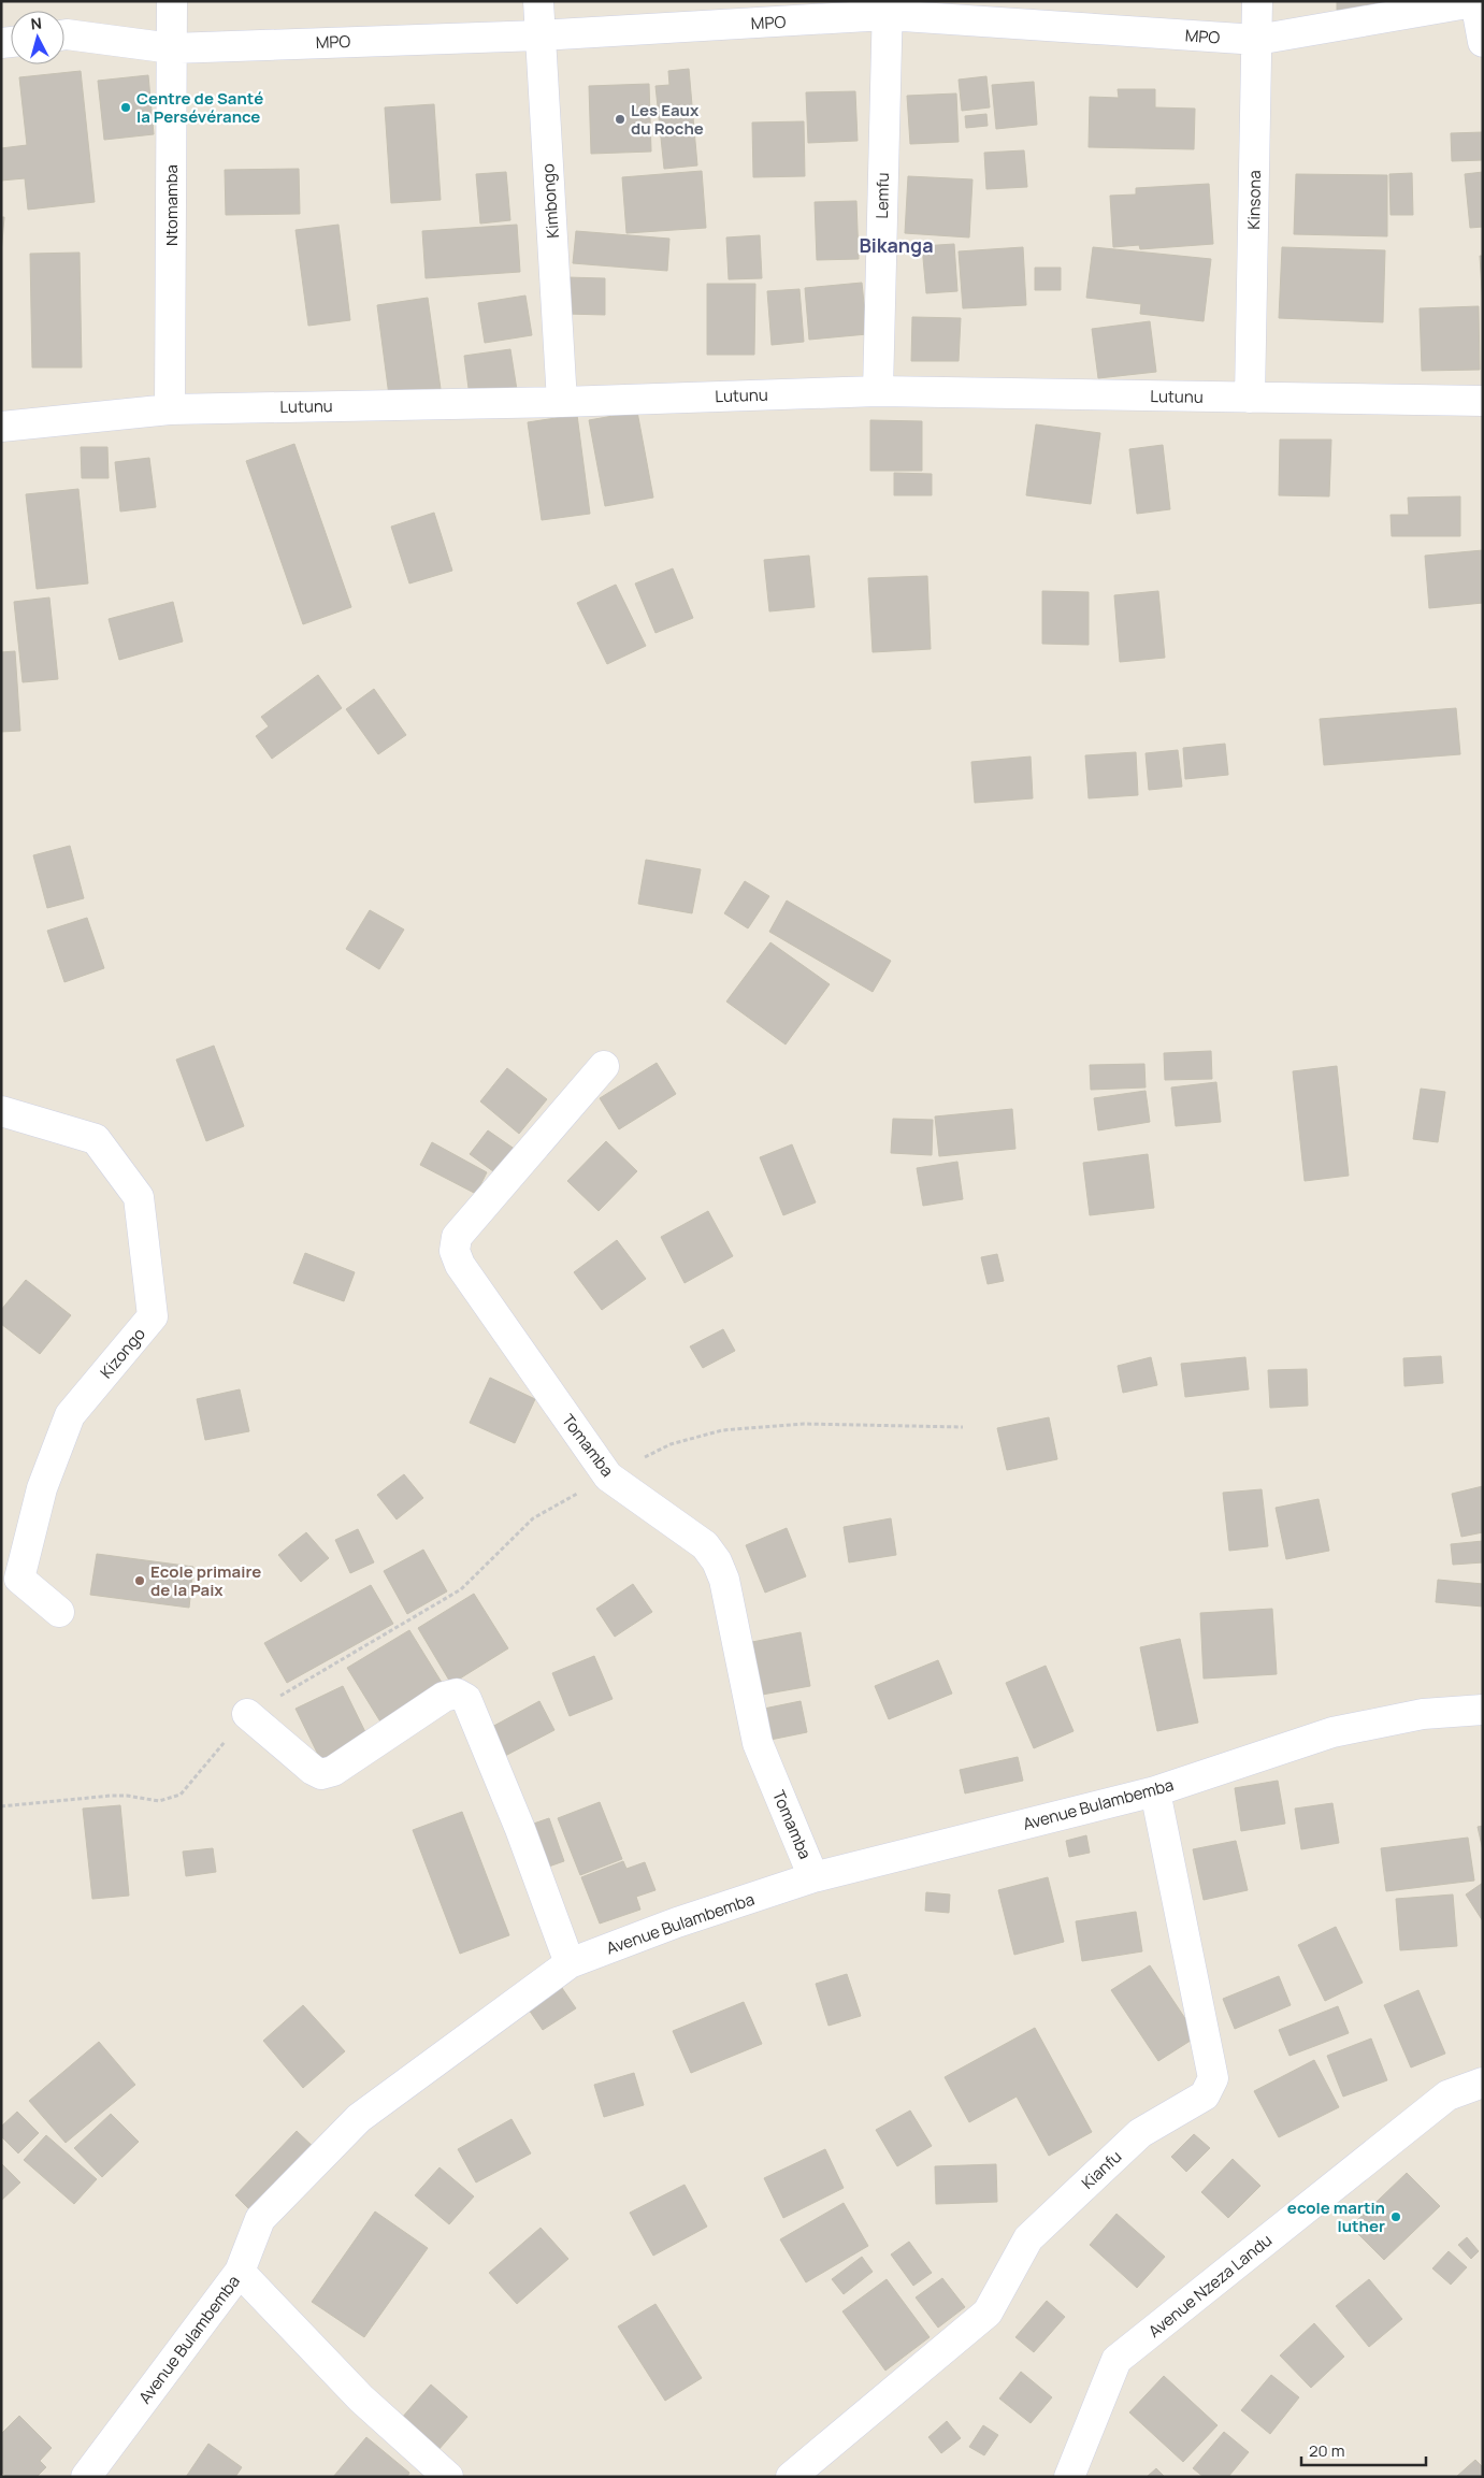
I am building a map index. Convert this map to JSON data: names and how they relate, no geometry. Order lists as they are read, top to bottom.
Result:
{
  "streets": {
    "street": [
      "MPO",
      "Lemfu",
      "Kinsona",
      "Kimbongo",
      "Ntomamba",
      "Lutunu",
      "Kizongo",
      "Tomamba",
      "Avenue Bulambemba",
      "Kianfu",
      "Avenue Nzeza Landu"
    ]
  },
  "crossings": [
    ["MPO", "Lemfu"],
    ["MPO", "Kinsona"],
    ["MPO", "Kimbongo"],
    ["MPO", "Ntomamba"],
    ["Lemfu", "Lutunu"],
    ["Kinsona", "Lutunu"],
    ["Kimbongo", "Lutunu"],
    ["Ntomamba", "Lutunu"],
    ["Tomamba", "Avenue Bulambemba"],
    ["Avenue Bulambemba", "Kianfu"]
  ],
  "districts": ["Bikanga"],
  "places": [
    "Centre de Santé la Persévérance",
    "Les Eaux du Roche",
    "Ecole primaire de la Paix",
    "ecole martin luther"
  ],
  "scale_bar": "20 m",
  "north": "top"
}
